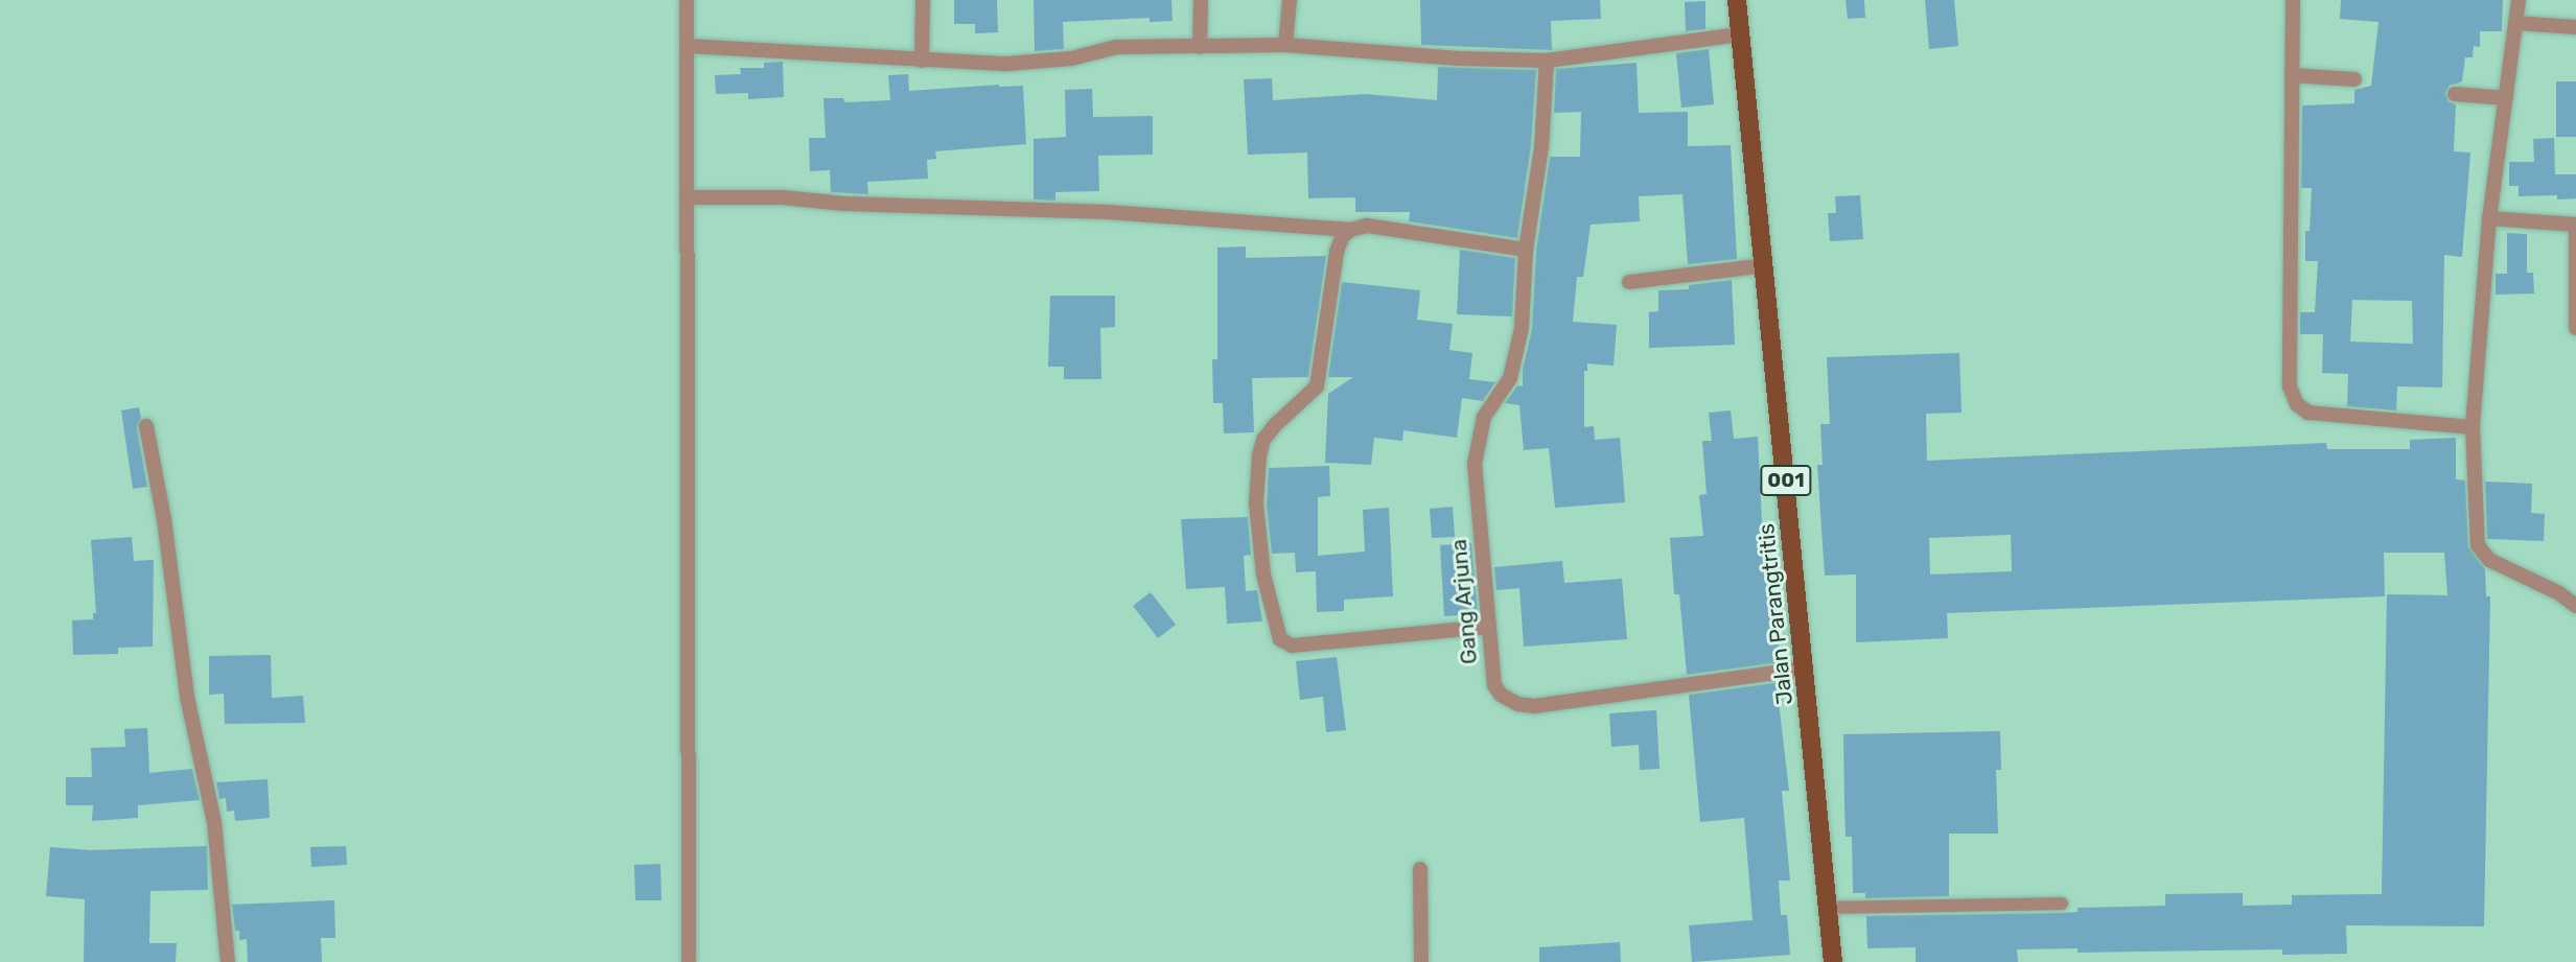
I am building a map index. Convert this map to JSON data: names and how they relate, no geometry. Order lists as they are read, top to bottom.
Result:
{
  "streets": {
    "main road": ["001", "Jalan Parangtritis"],
    "street": ["Gang Arjuna"]
  },
  "crossings": [
    ["Gang Arjuna", "Jalan Parangtritis"]
  ]
}
